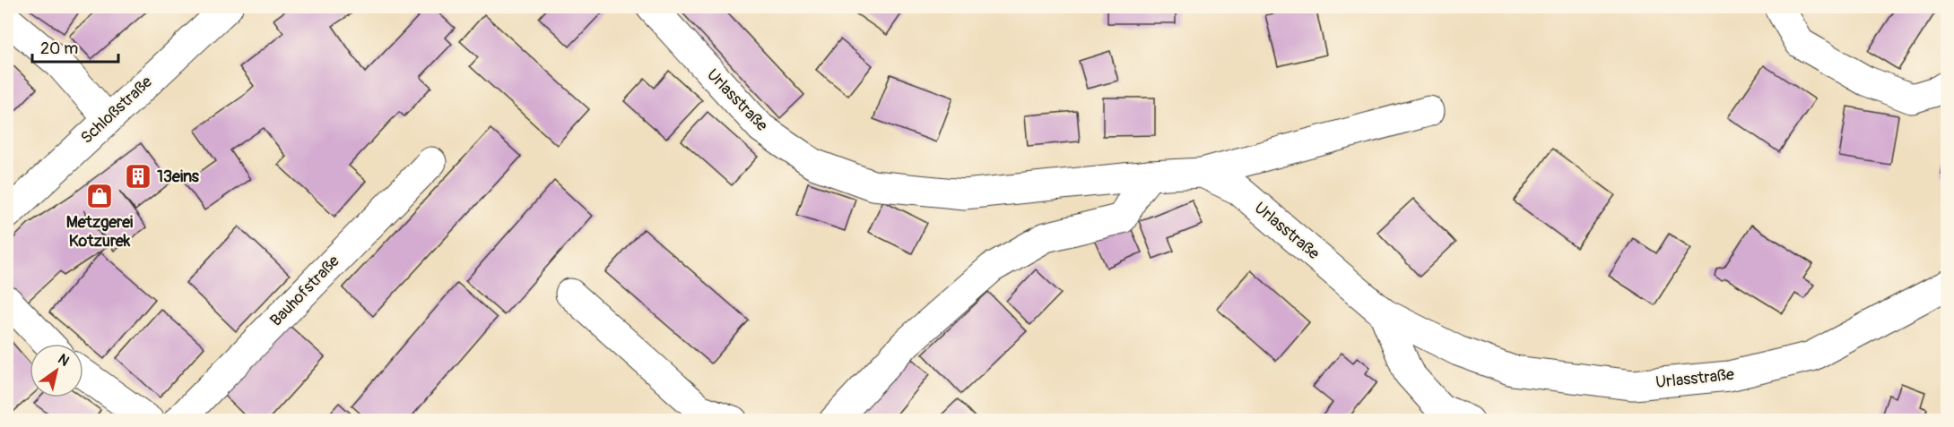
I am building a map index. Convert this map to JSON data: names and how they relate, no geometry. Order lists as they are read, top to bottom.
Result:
{
  "streets": {
    "street": ["Urlasstraße", "Schloßstraße", "Bauhofstraße"]
  },
  "places": {
    "building": ["13eins"],
    "shop": ["Metzgerei Kotzurek"]
  },
  "scale_bar": "20 m",
  "north": "top right"
}
